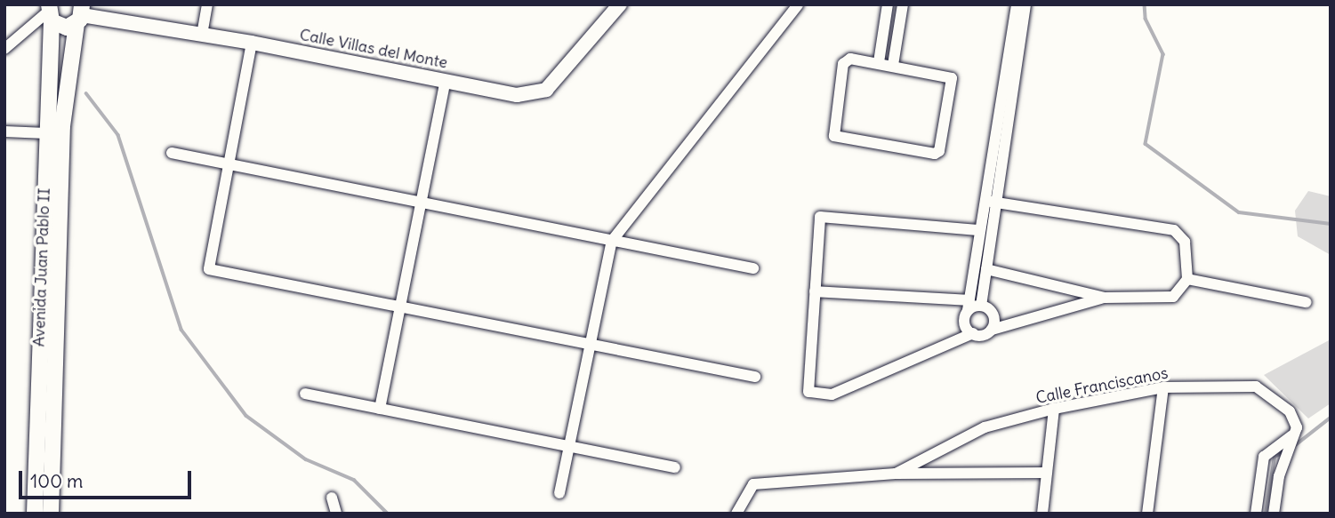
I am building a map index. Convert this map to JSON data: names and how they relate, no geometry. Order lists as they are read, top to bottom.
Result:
{
  "streets": {
    "main road": ["Avenida Juan Pablo II"],
    "street": ["Calle Villas del Monte", "Calle Franciscanos"]
  },
  "crossings": [
    ["Calle Villas del Monte", "Avenida Juan Pablo II"]
  ],
  "scale_bar": "100 m"
}
